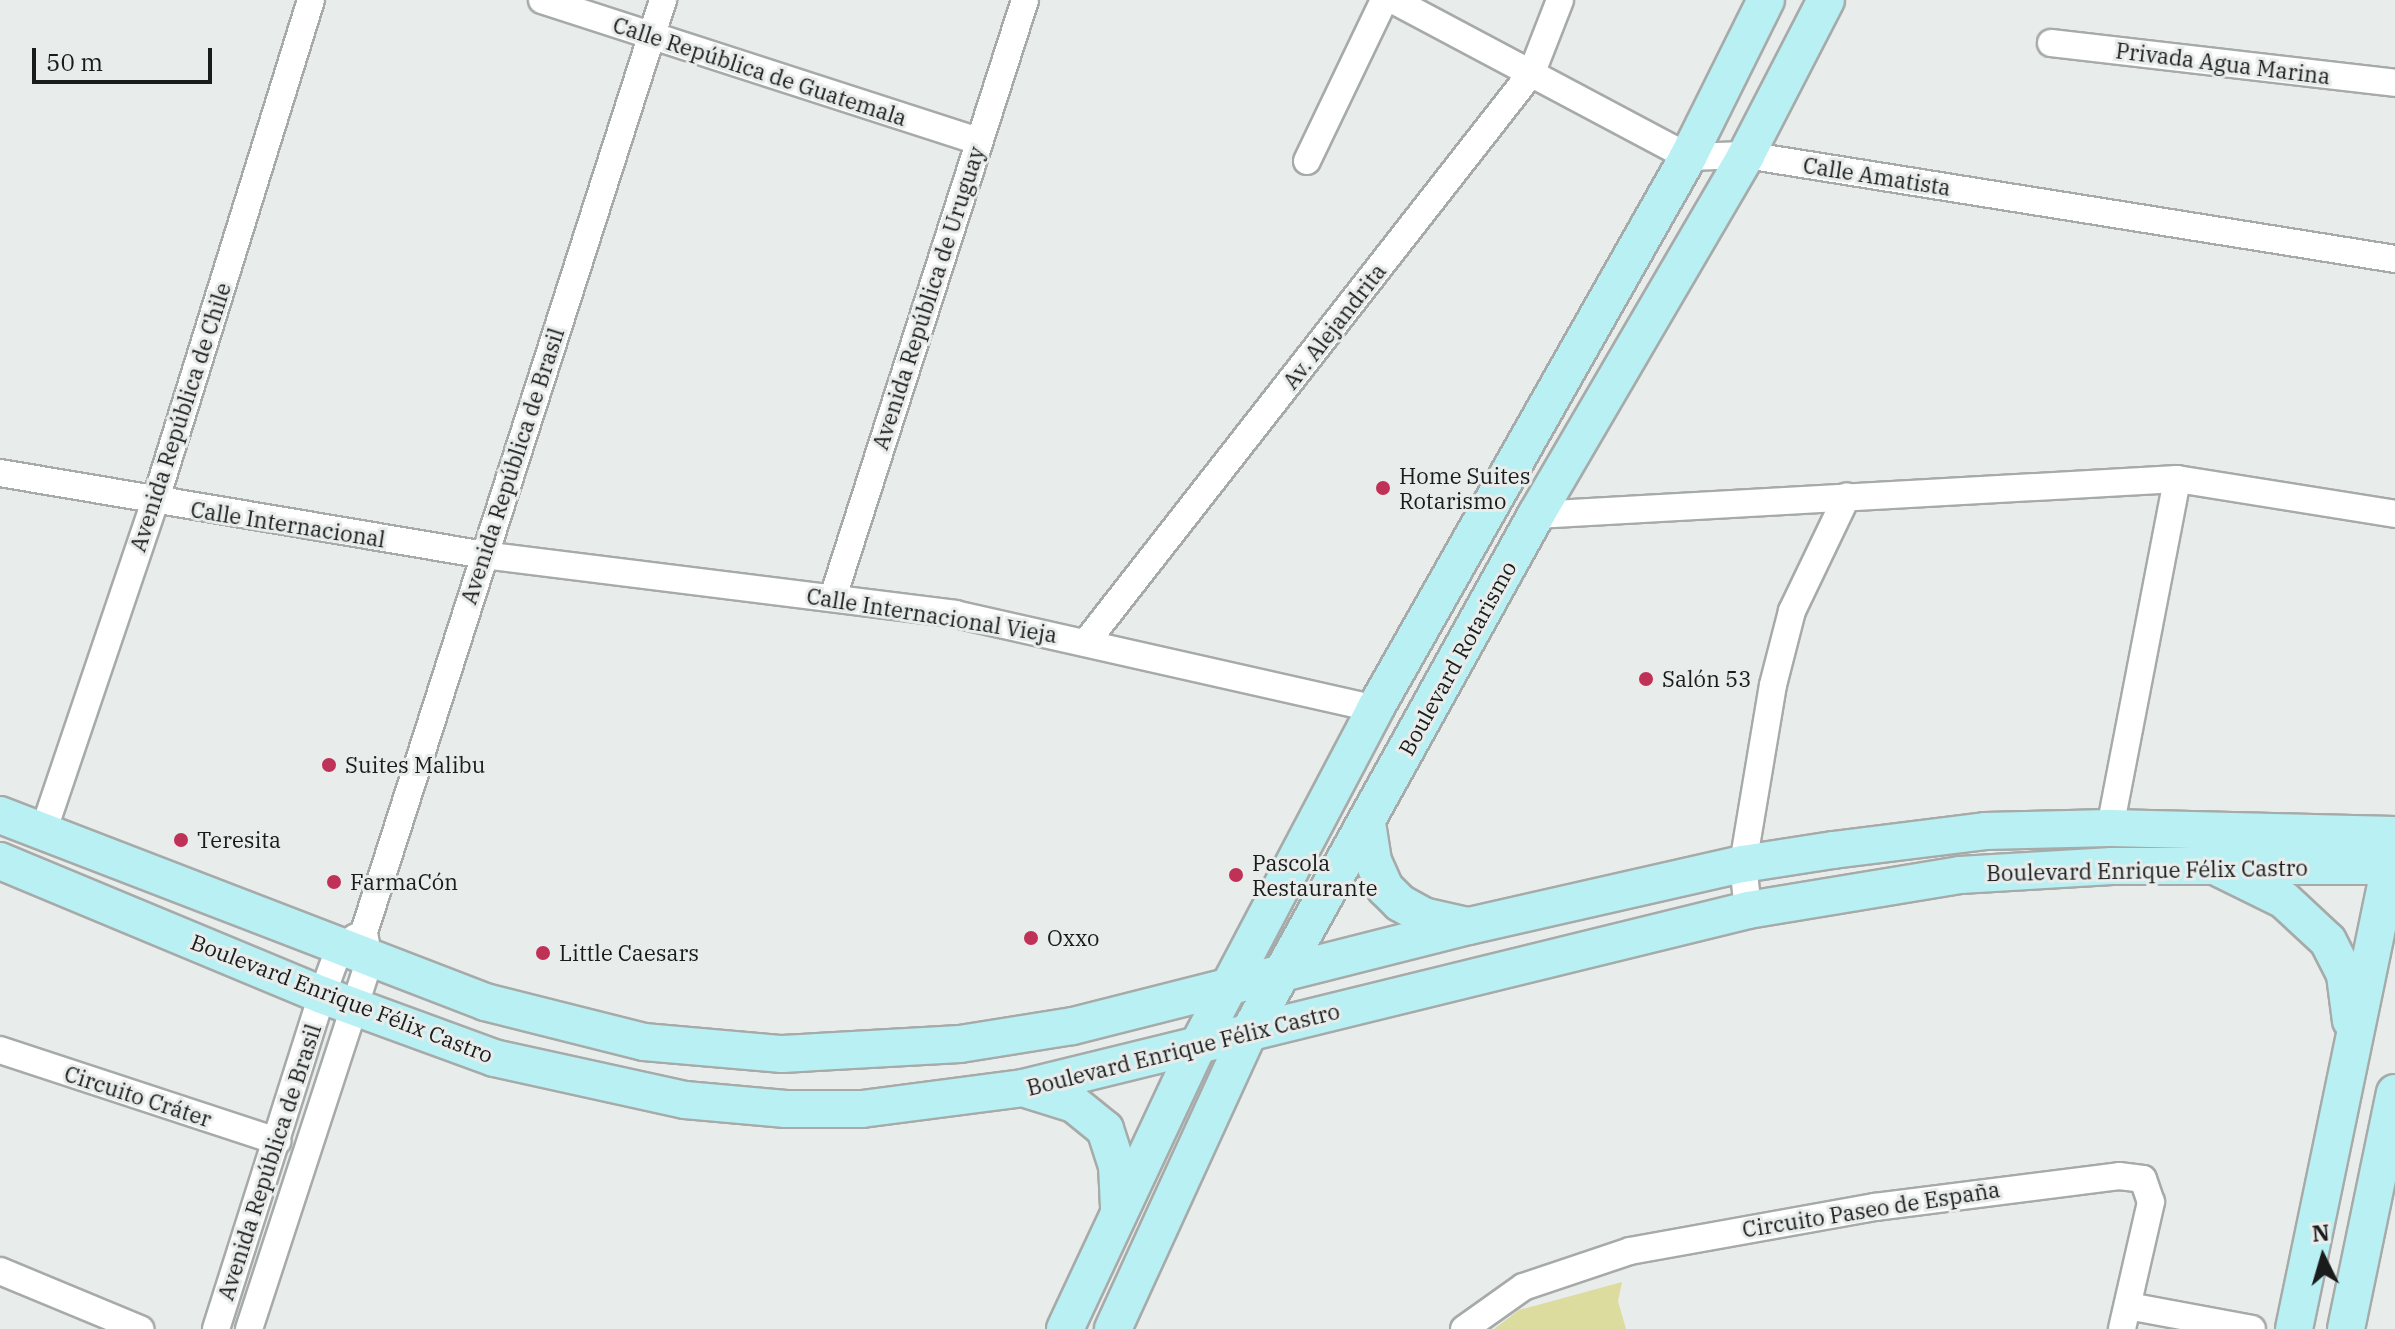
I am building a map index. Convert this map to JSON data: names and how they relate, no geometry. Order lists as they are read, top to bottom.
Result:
{
  "streets": {
    "main road": ["Boulevard Rotarismo", "Boulevard Enrique Félix Castro"],
    "street": [
      "Privada Agua Marina",
      "Calle República de Guatemala",
      "Calle Amatista",
      "Avenida República de Uruguay",
      "Av. Alejandrita",
      "Avenida República de Chile",
      "Avenida República de Brasil",
      "Calle Internacional",
      "Calle Internacional Vieja",
      "Circuito Cráter",
      "Circuito Paseo de España"
    ]
  },
  "crossings": [
    ["Calle República de Guatemala", "Avenida República de Uruguay"],
    ["Calle República de Guatemala", "Avenida República de Brasil"],
    ["Calle Amatista", "Boulevard Rotarismo"],
    ["Avenida República de Uruguay", "Calle Internacional Vieja"],
    ["Av. Alejandrita", "Calle Internacional Vieja"],
    ["Avenida República de Chile", "Calle Internacional"],
    ["Avenida República de Chile", "Boulevard Enrique Félix Castro"],
    ["Avenida República de Brasil", "Calle Internacional"],
    ["Avenida República de Brasil", "Calle Internacional Vieja"],
    ["Avenida República de Brasil", "Boulevard Enrique Félix Castro"],
    ["Avenida República de Brasil", "Circuito Cráter"],
    ["Calle Internacional", "Calle Internacional Vieja"],
    ["Calle Internacional Vieja", "Boulevard Rotarismo"],
    ["Boulevard Rotarismo", "Boulevard Enrique Félix Castro"]
  ],
  "places": [
    "Home Suites Rotarismo",
    "Salón 53",
    "Suites Malibu",
    "Teresita",
    "Pascola Restaurante",
    "FarmaCón",
    "Oxxo",
    "Little Caesars"
  ],
  "scale_bar": "50 m",
  "north": "top"
}
